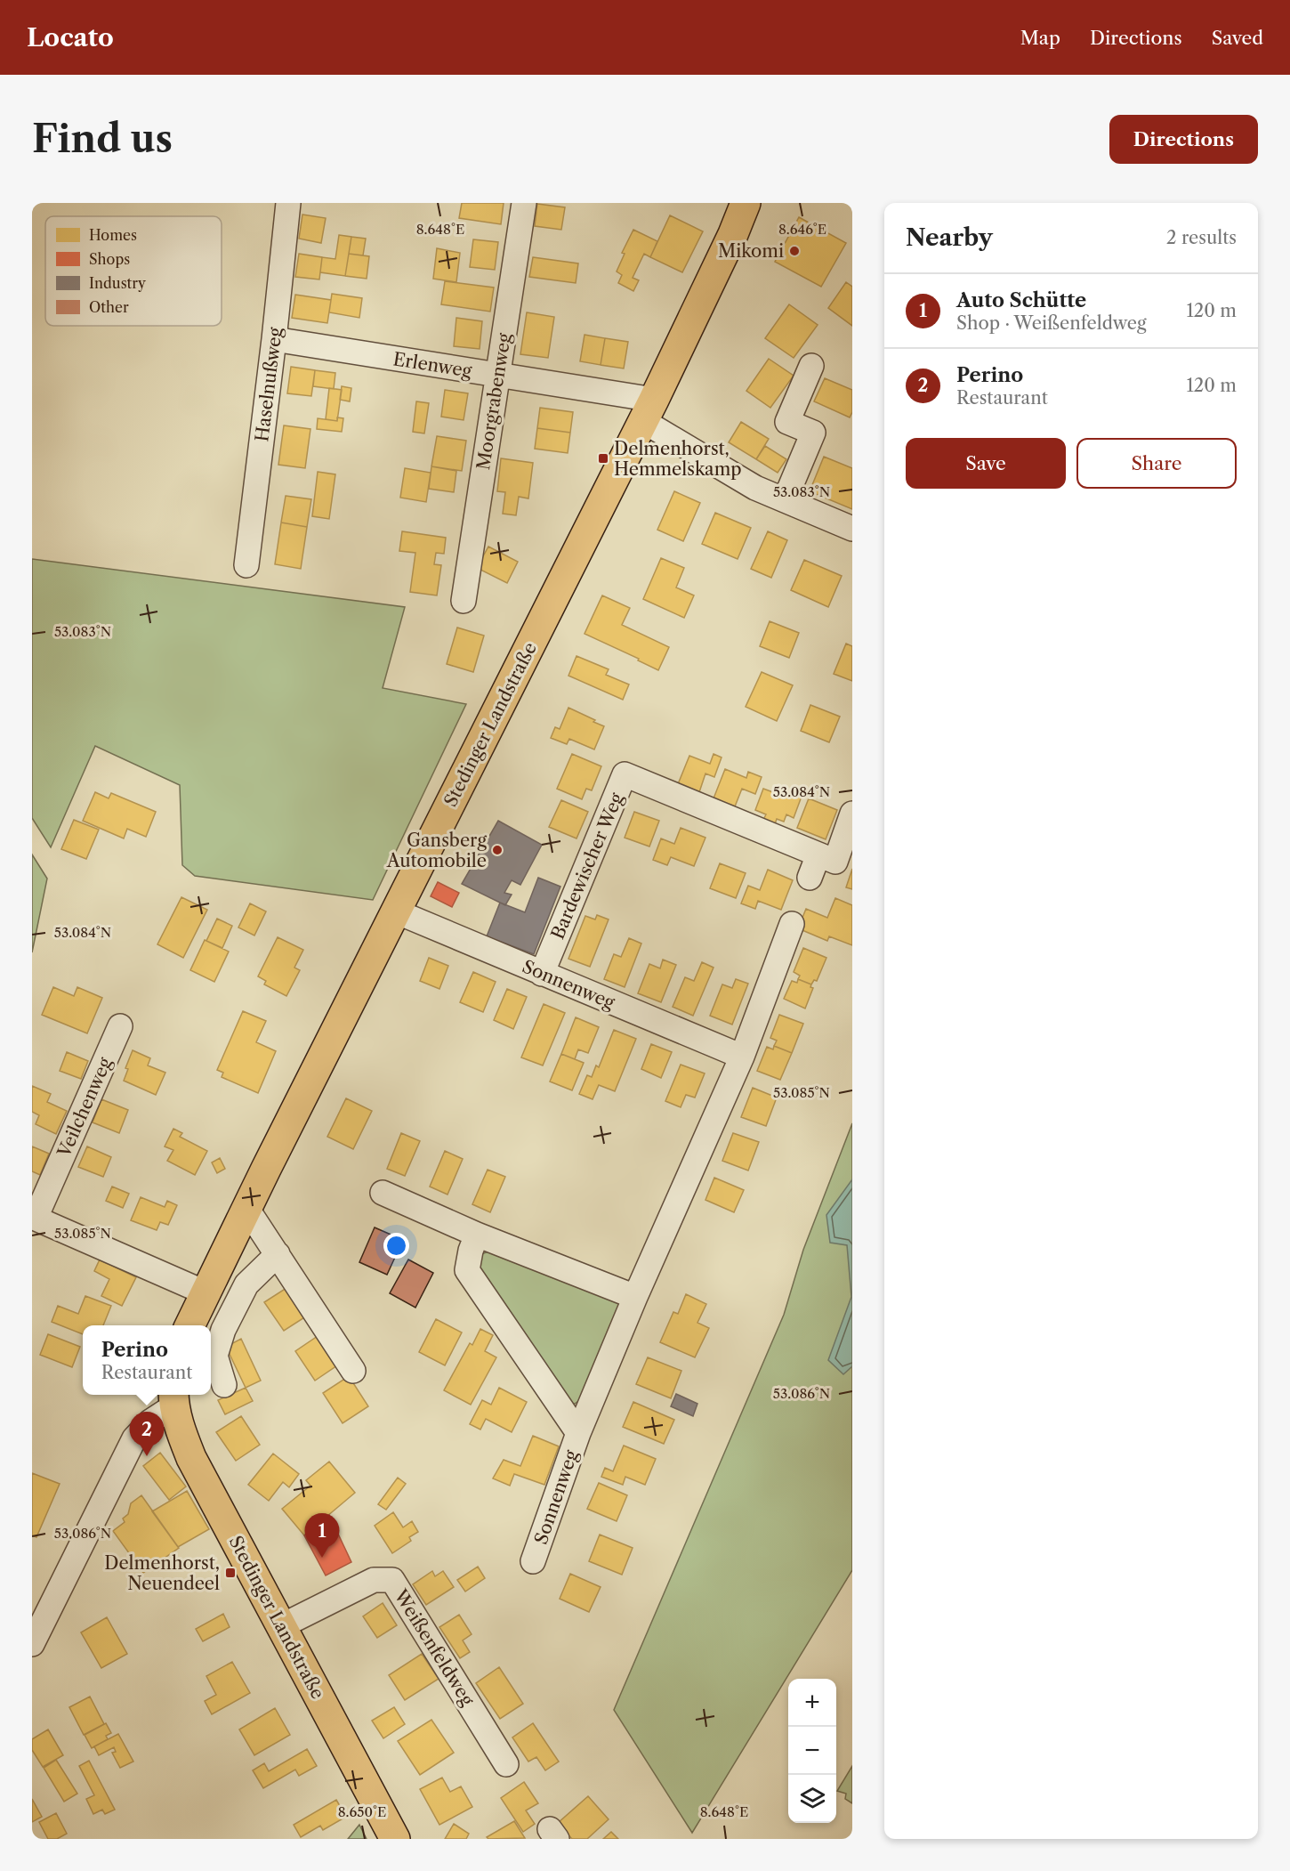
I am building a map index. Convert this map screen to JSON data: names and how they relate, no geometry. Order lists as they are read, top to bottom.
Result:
{
  "streets": {
    "main road": ["Stedinger Landstraße"],
    "street": [
      "Erlenweg",
      "Haselnußweg",
      "Moorgrabenweg",
      "Bardewischer Weg",
      "Sonnenweg",
      "Veilchenweg",
      "Weißenfeldweg"
    ]
  },
  "crossings": [
    ["Erlenweg", "Haselnußweg"],
    ["Erlenweg", "Moorgrabenweg"],
    ["Erlenweg", "Stedinger Landstraße"],
    ["Stedinger Landstraße", "Sonnenweg"],
    ["Stedinger Landstraße", "Weißenfeldweg"],
    ["Bardewischer Weg", "Sonnenweg"]
  ],
  "places": {
    "other": ["Mikomi", "Gansberg Automobile"],
    "transit": ["Delmenhorst, Hemmelskamp", "Delmenhorst, Neuendeel"]
  },
  "legend": [
    "Homes",
    "Shops",
    "Industry",
    "Other"
  ],
  "page": {
    "header": "Locato",
    "nav": ["Map", "Directions", "Saved"],
    "buttons": [
      "Directions",
      ["Save", "Share"]
    ],
    "title": "Find us",
    "heading": ["Nearby", "2 results"],
    "list": [
      {
        "mark": "1",
        "name": "Auto Schütte",
        "note": "Shop · Weißenfeldweg",
        "value": "120 m"
      },
      {
        "mark": "2",
        "name": "Perino",
        "note": "Restaurant",
        "value": "120 m"
      }
    ],
    "popup": ["Perino", "Restaurant"],
    "pins": ["2", "1"],
    "map_buttons": ["+", "−"]
  },
  "coordinates": [
    "8.648°E",
    "8.646°E",
    "53.083°N",
    "53.084°N",
    "53.085°N",
    "53.086°N",
    "8.650°E"
  ]
}
